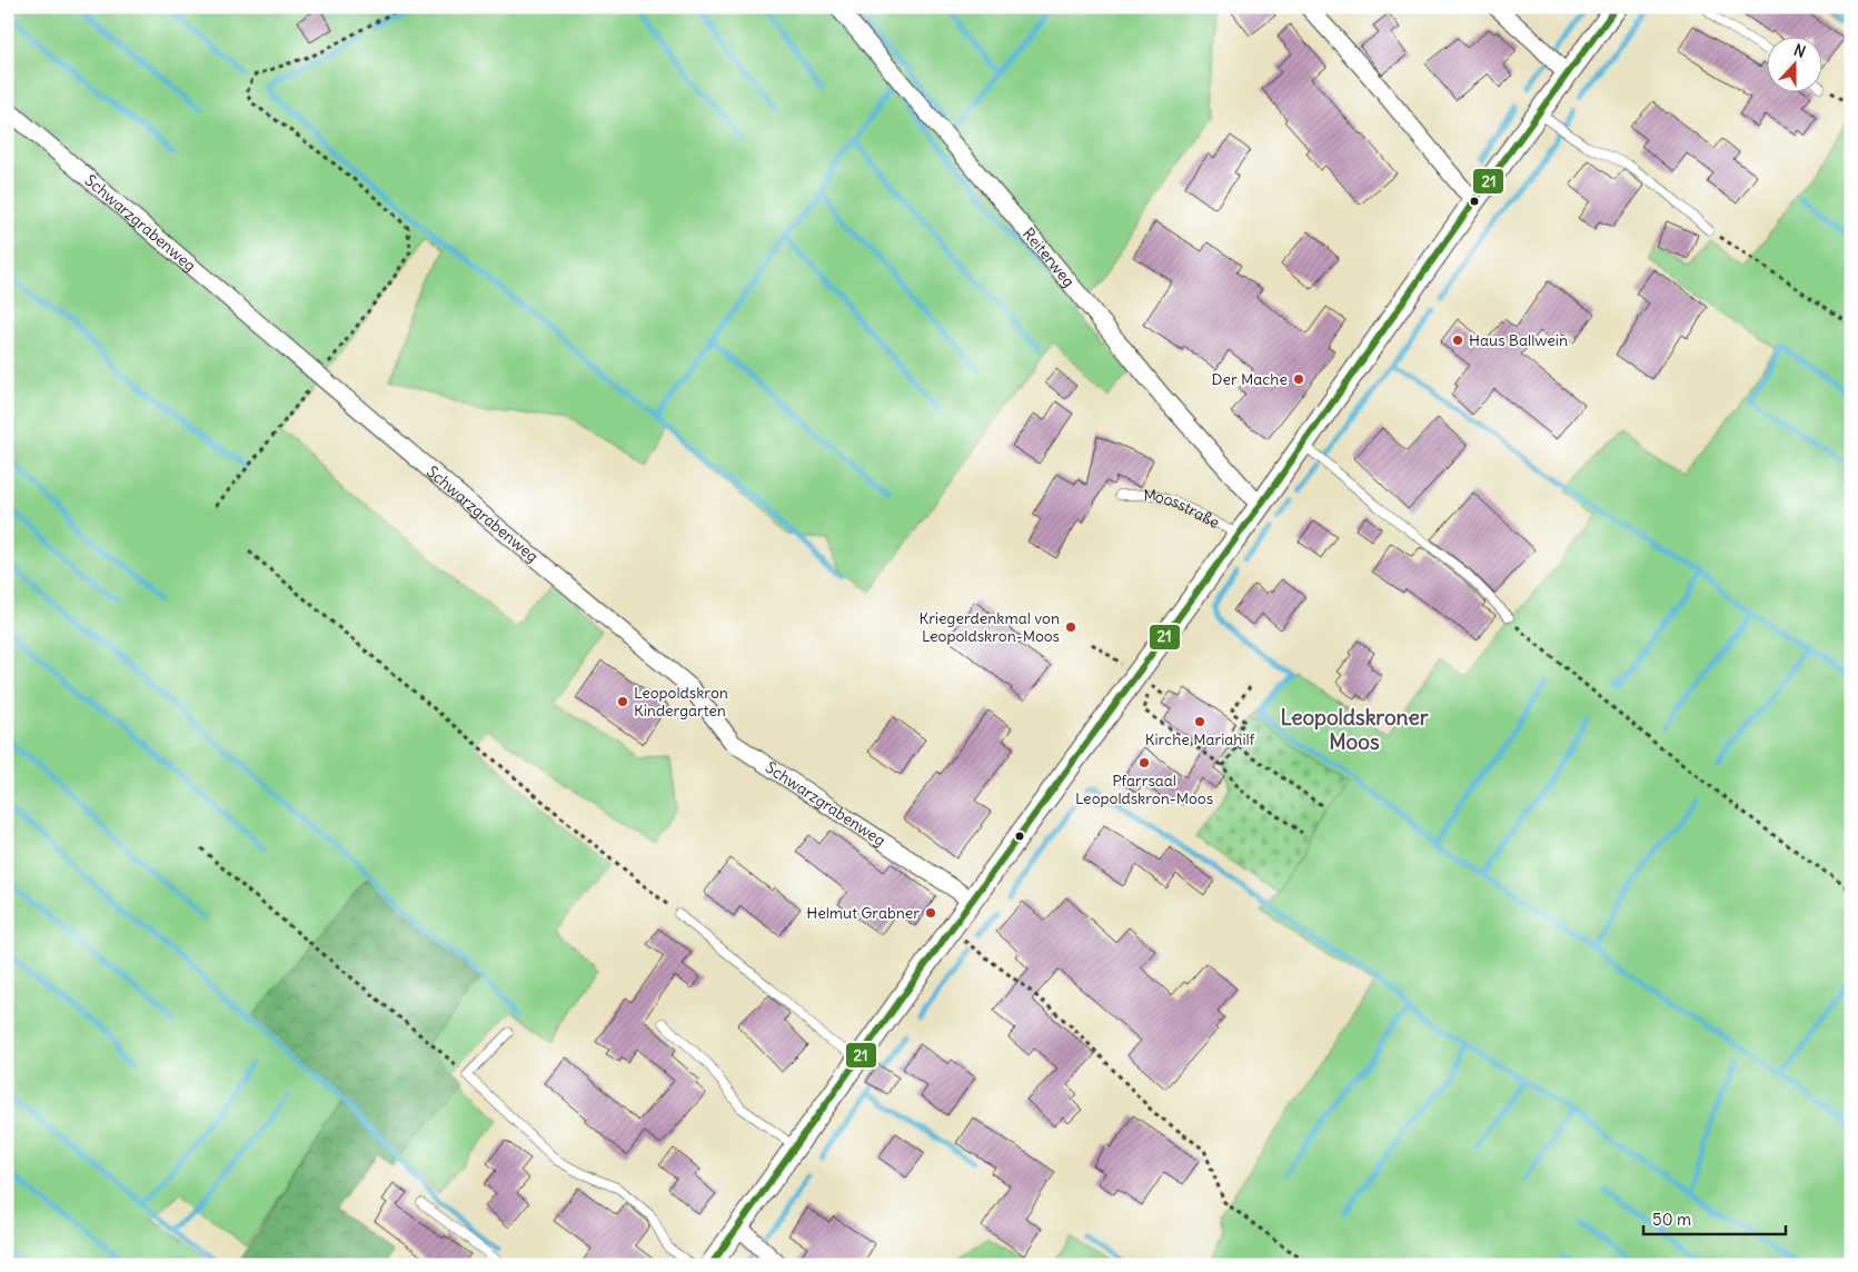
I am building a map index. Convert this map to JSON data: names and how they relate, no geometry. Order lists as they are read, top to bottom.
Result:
{
  "streets": {
    "street": ["Schwarzgrabenweg", "Reiterweg", "Moosstraße"]
  },
  "crossings": [
    ["Schwarzgrabenweg", "Moosstraße"],
    ["Reiterweg", "Moosstraße"]
  ],
  "districts": ["Leopoldskroner Moos"],
  "places": [
    "Haus Ballwein",
    "Der Mache",
    "Kriegerdenkmal von Leopoldskron-Moos",
    "Leopoldskron Kindergarten",
    "Kirche Mariahilf",
    "Pfarrsaal Leopoldskron-Moos",
    "Helmut Grabner"
  ],
  "lines": ["transit line 21"],
  "scale_bar": "50 m",
  "north": "top"
}
